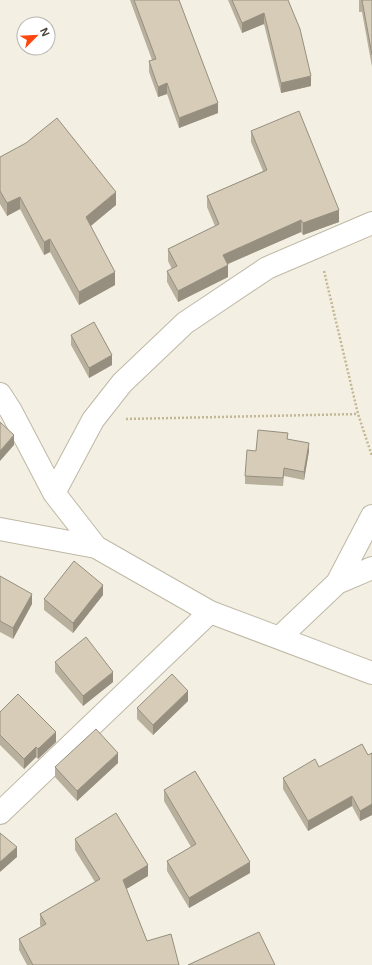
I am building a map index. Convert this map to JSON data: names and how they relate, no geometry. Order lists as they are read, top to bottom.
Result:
{
  "north": "top right"
}
